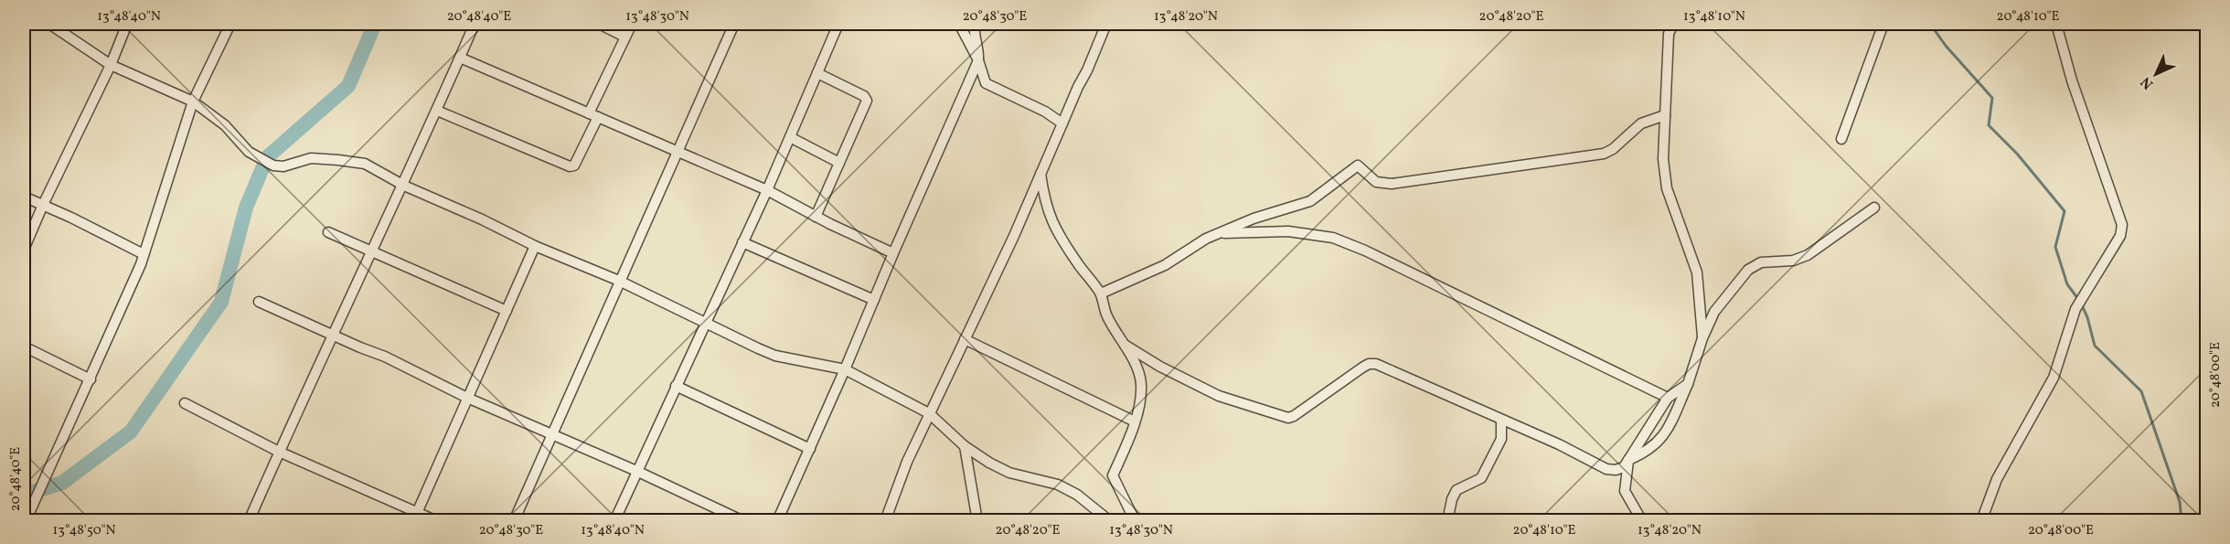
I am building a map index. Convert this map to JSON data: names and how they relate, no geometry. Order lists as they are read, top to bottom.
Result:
{
  "north": "bottom left",
  "coordinates": [
    "13°48'40\"N",
    "20°48'40\"E",
    "13°48'30\"N",
    "20°48'30\"E",
    "13°48'20\"N",
    "20°48'20\"E",
    "13°48'10\"N",
    "20°48'10\"E",
    "20°48'00\"E",
    "13°48'50\"N"
  ]
}
